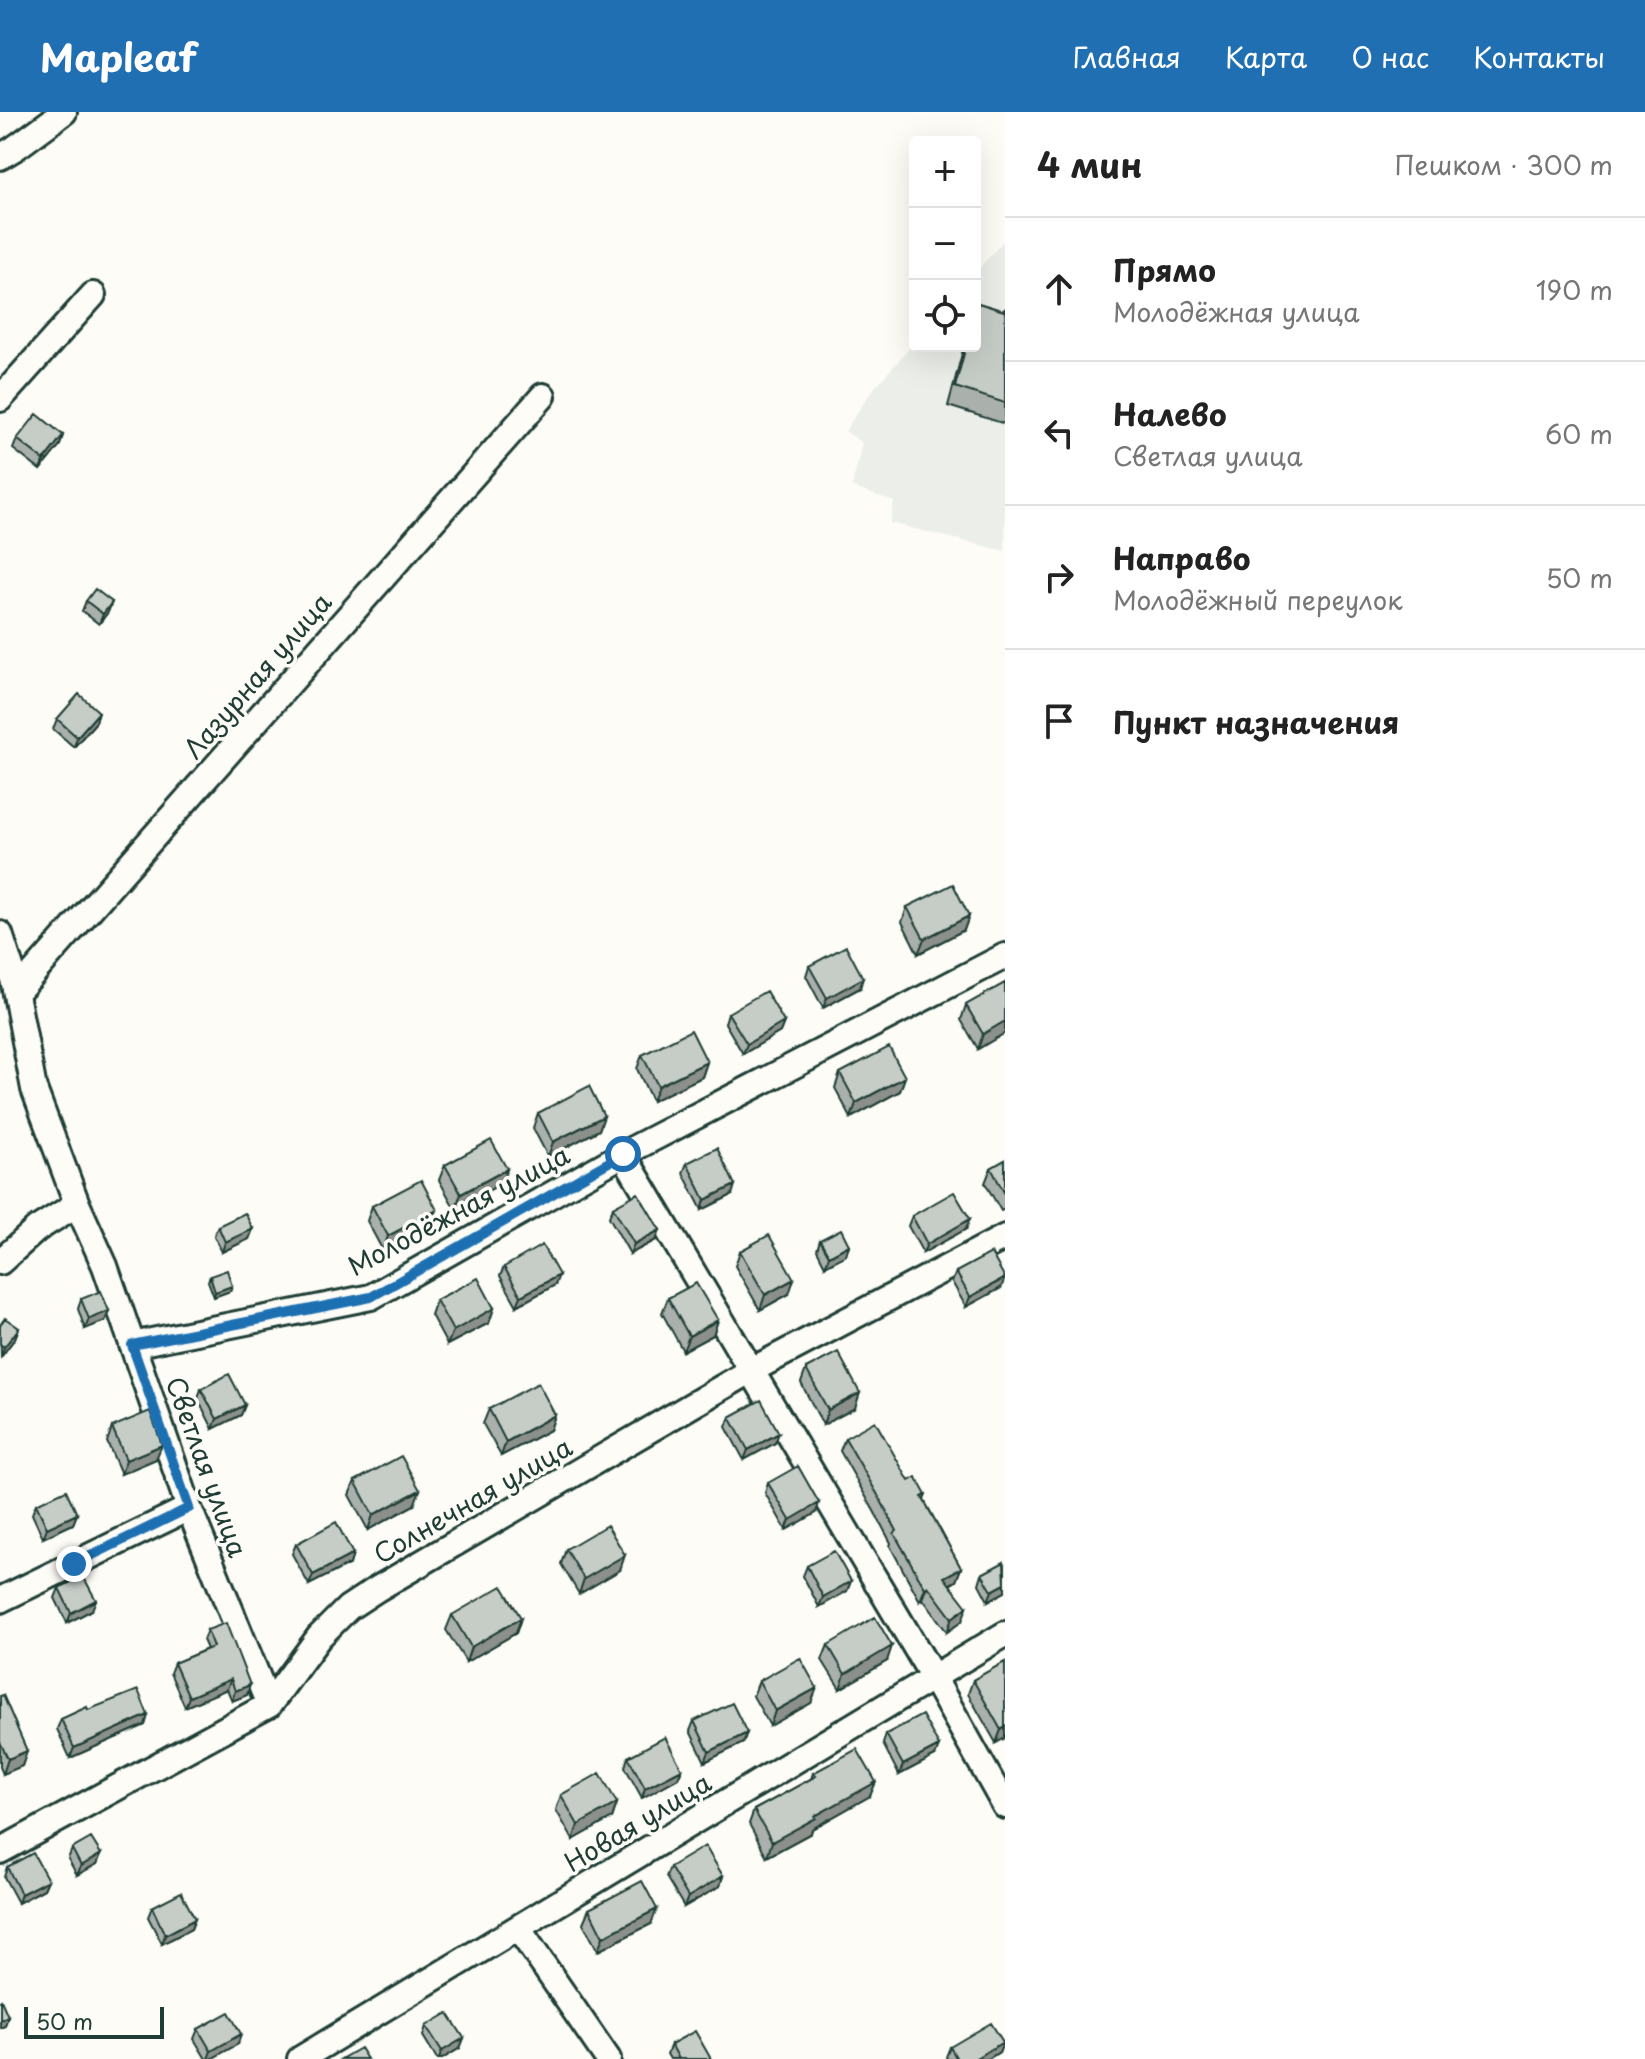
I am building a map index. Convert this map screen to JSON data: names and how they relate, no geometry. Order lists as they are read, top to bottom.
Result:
{
  "streets": {
    "street": [
      "Лазурная улица",
      "Молодёжная улица",
      "Светлая улица",
      "Солнечная улица",
      "Новая улица"
    ]
  },
  "crossings": [
    ["Лазурная улица", "Светлая улица"],
    ["Молодёжная улица", "Светлая улица"],
    ["Светлая улица", "Солнечная улица"]
  ],
  "scale_bar": "50 m",
  "page": {
    "header": "Mapleaf",
    "nav": [
      "Главная",
      "Карта",
      "О нас",
      "Контакты"
    ],
    "heading": ["4 мин", "Пешком · 300 m"],
    "map_buttons": ["+", "−"],
    "list": [
      ["Прямо", "Молодёжная улица", "190 m"],
      ["Налево", "Светлая улица", "60 m"],
      ["Направо", "Молодёжный переулок", "50 m"],
      "Пункт назначения"
    ],
    "scale": "50 m"
  }
}
